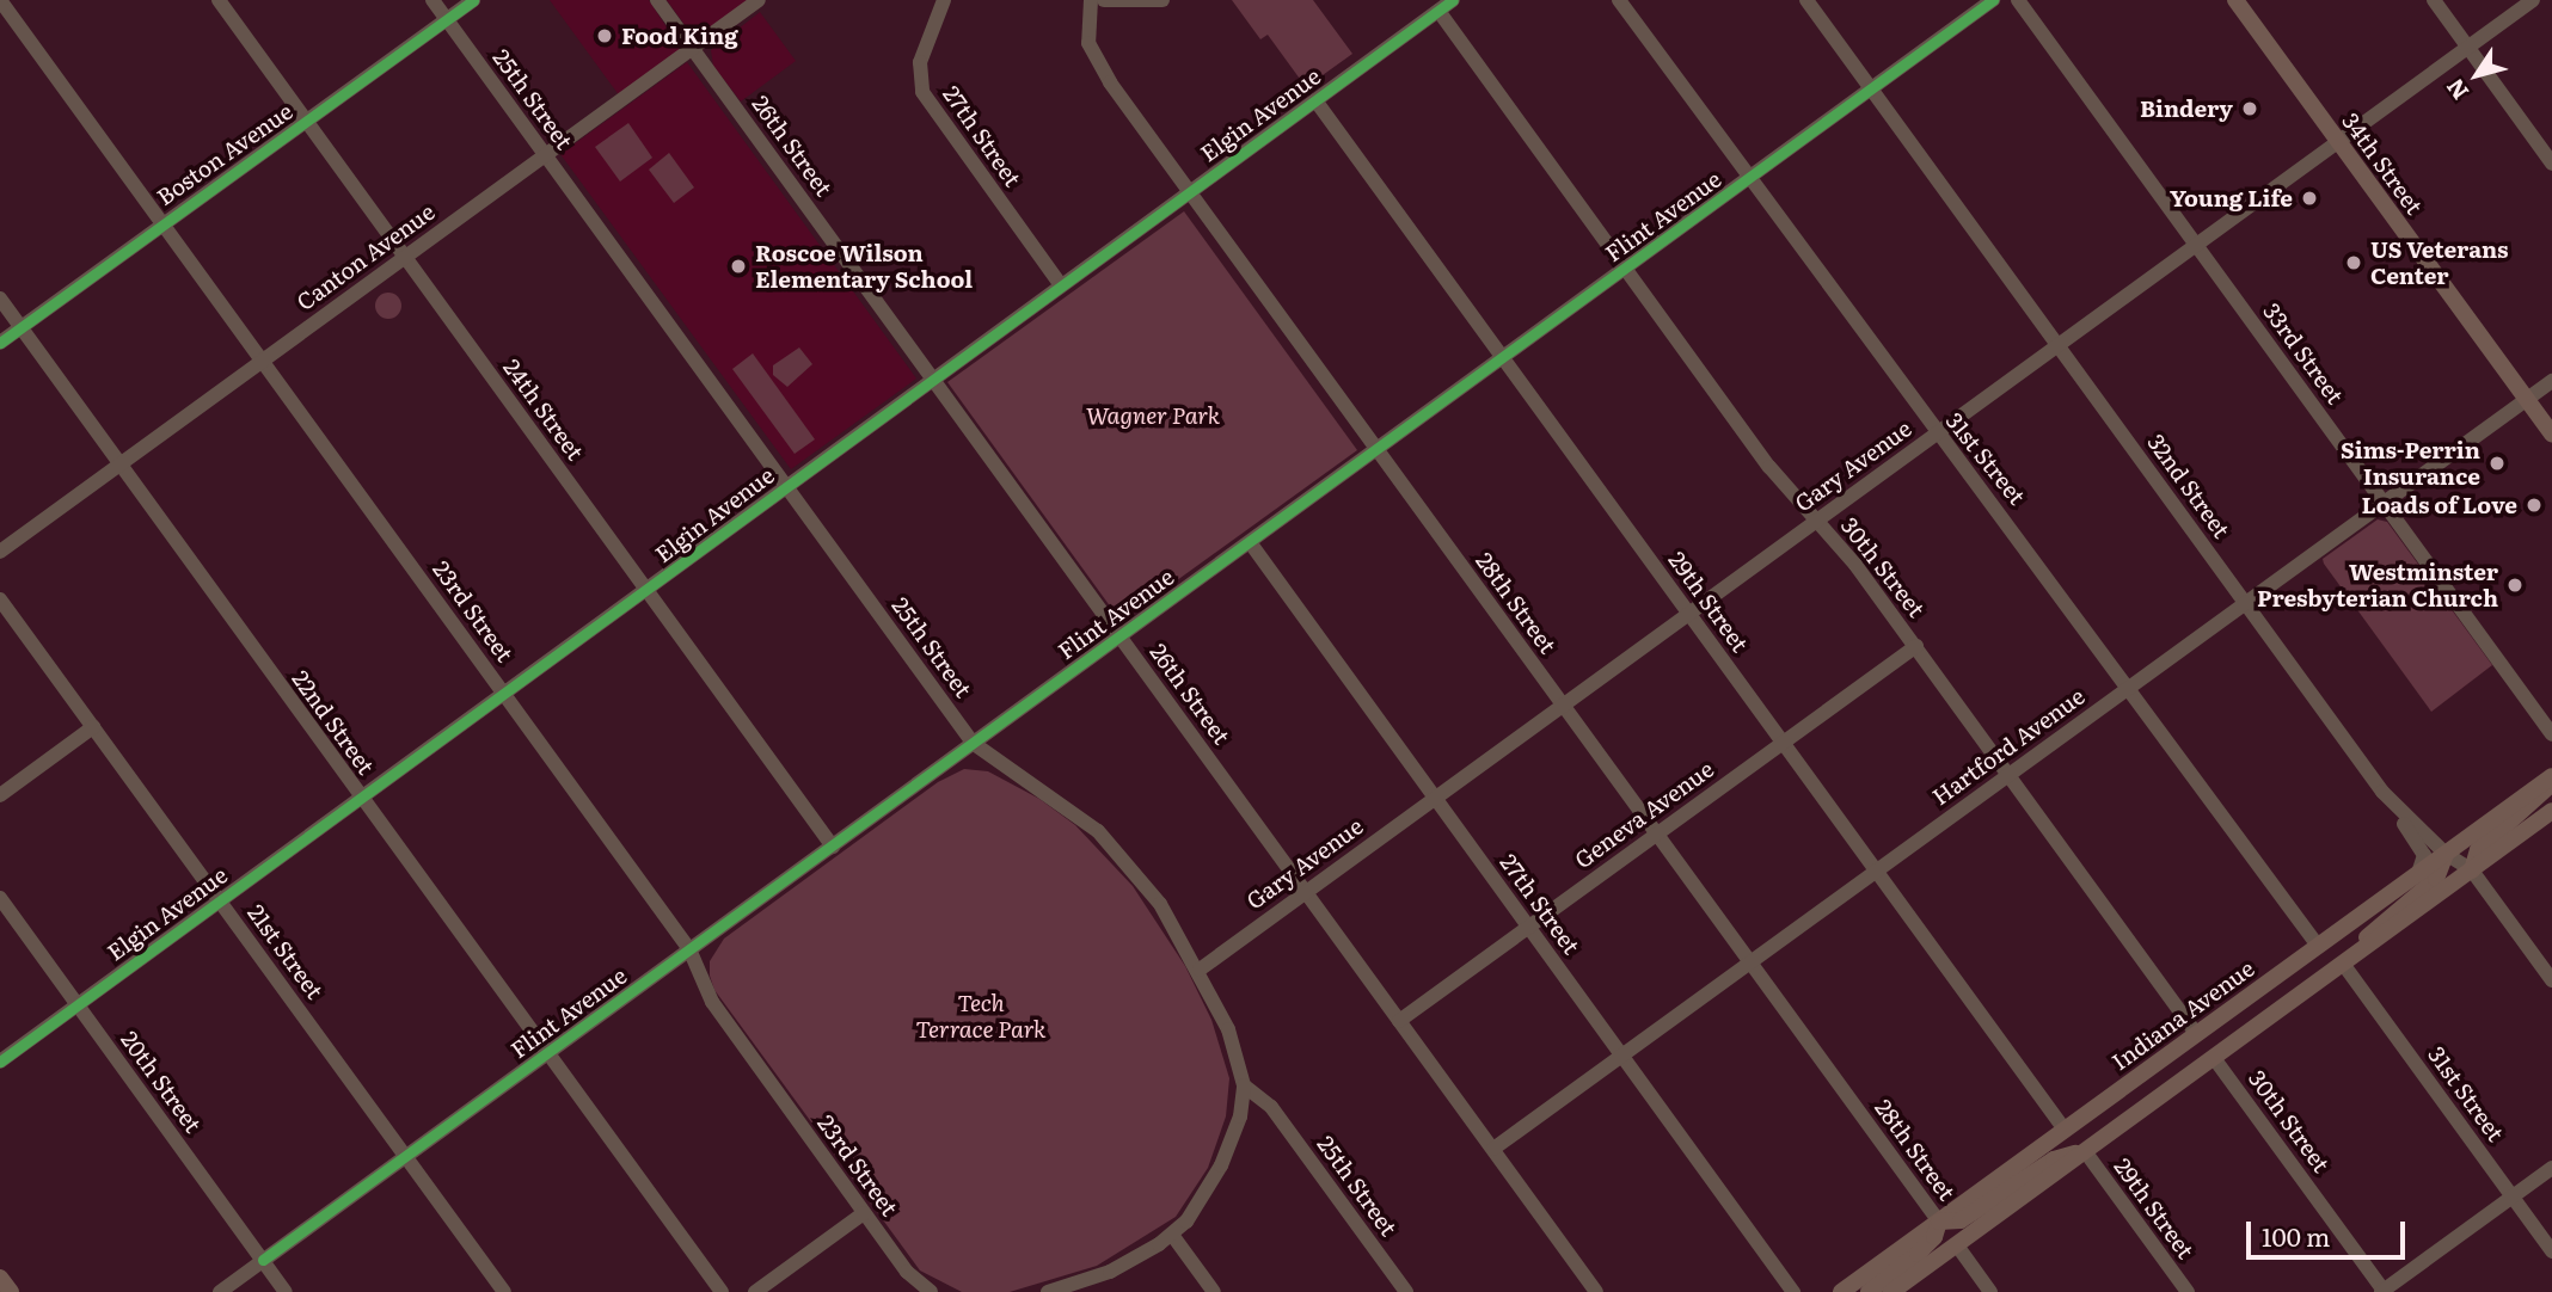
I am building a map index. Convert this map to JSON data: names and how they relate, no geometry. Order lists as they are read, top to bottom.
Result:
{
  "streets": {
    "main road": ["34th Street", "Indiana Avenue"],
    "street": [
      "25th Street",
      "Elgin Avenue",
      "27th Street",
      "26th Street",
      "Boston Avenue",
      "Flint Avenue",
      "Canton Avenue",
      "33rd Street",
      "24th Street",
      "31st Street",
      "Gary Avenue",
      "32nd Street",
      "30th Street",
      "29th Street",
      "28th Street",
      "23rd Street",
      "22nd Street",
      "Hartford Avenue",
      "Geneva Avenue",
      "21st Street",
      "20th Street"
    ]
  },
  "crossings": [
    ["25th Street", "Elgin Avenue"],
    ["25th Street", "Boston Avenue"],
    ["25th Street", "Flint Avenue"],
    ["25th Street", "Canton Avenue"],
    ["25th Street", "Gary Avenue"],
    ["Elgin Avenue", "27th Street"],
    ["Elgin Avenue", "26th Street"],
    ["Elgin Avenue", "24th Street"],
    ["Elgin Avenue", "30th Street"],
    ["Elgin Avenue", "29th Street"],
    ["Elgin Avenue", "28th Street"],
    ["Elgin Avenue", "23rd Street"],
    ["Elgin Avenue", "22nd Street"],
    ["Elgin Avenue", "21st Street"],
    ["Elgin Avenue", "20th Street"],
    ["27th Street", "Flint Avenue"],
    ["27th Street", "Gary Avenue"],
    ["27th Street", "Hartford Avenue"],
    ["27th Street", "Geneva Avenue"],
    ["26th Street", "Flint Avenue"],
    ["26th Street", "Canton Avenue"],
    ["26th Street", "Gary Avenue"],
    ["26th Street", "Hartford Avenue"],
    ["26th Street", "Geneva Avenue"],
    ["Boston Avenue", "24th Street"],
    ["Boston Avenue", "23rd Street"],
    ["Boston Avenue", "22nd Street"],
    ["34th Street", "Gary Avenue"],
    ["34th Street", "Hartford Avenue"],
    ["Flint Avenue", "24th Street"],
    ["Flint Avenue", "31st Street"],
    ["Flint Avenue", "32nd Street"],
    ["Flint Avenue", "30th Street"],
    ["Flint Avenue", "29th Street"],
    ["Flint Avenue", "28th Street"],
    ["Flint Avenue", "23rd Street"],
    ["Flint Avenue", "22nd Street"],
    ["Flint Avenue", "21st Street"],
    ["Flint Avenue", "20th Street"],
    ["Canton Avenue", "24th Street"],
    ["Canton Avenue", "23rd Street"],
    ["Canton Avenue", "22nd Street"],
    ["33rd Street", "Gary Avenue"],
    ["33rd Street", "Hartford Avenue"],
    ["31st Street", "Gary Avenue"],
    ["31st Street", "Hartford Avenue"],
    ["31st Street", "Indiana Avenue"],
    ["Gary Avenue", "32nd Street"],
    ["Gary Avenue", "30th Street"],
    ["Gary Avenue", "29th Street"],
    ["Gary Avenue", "28th Street"],
    ["32nd Street", "Hartford Avenue"],
    ["32nd Street", "Indiana Avenue"],
    ["30th Street", "Hartford Avenue"],
    ["30th Street", "Geneva Avenue"],
    ["30th Street", "Indiana Avenue"],
    ["29th Street", "Hartford Avenue"],
    ["29th Street", "Geneva Avenue"],
    ["29th Street", "Indiana Avenue"],
    ["28th Street", "Hartford Avenue"],
    ["28th Street", "Geneva Avenue"],
    ["28th Street", "Indiana Avenue"]
  ],
  "parks": ["Wagner Park", "Tech Terrace Park"],
  "places": [
    "Food King",
    "Bindery",
    "Young Life",
    "US Veterans Center",
    "Roscoe Wilson Elementary School",
    "Sims-Perrin Insurance",
    "Loads of Love",
    "Westminster Presbyterian Church"
  ],
  "scale_bar": "100 m",
  "north": "bottom left"
}
